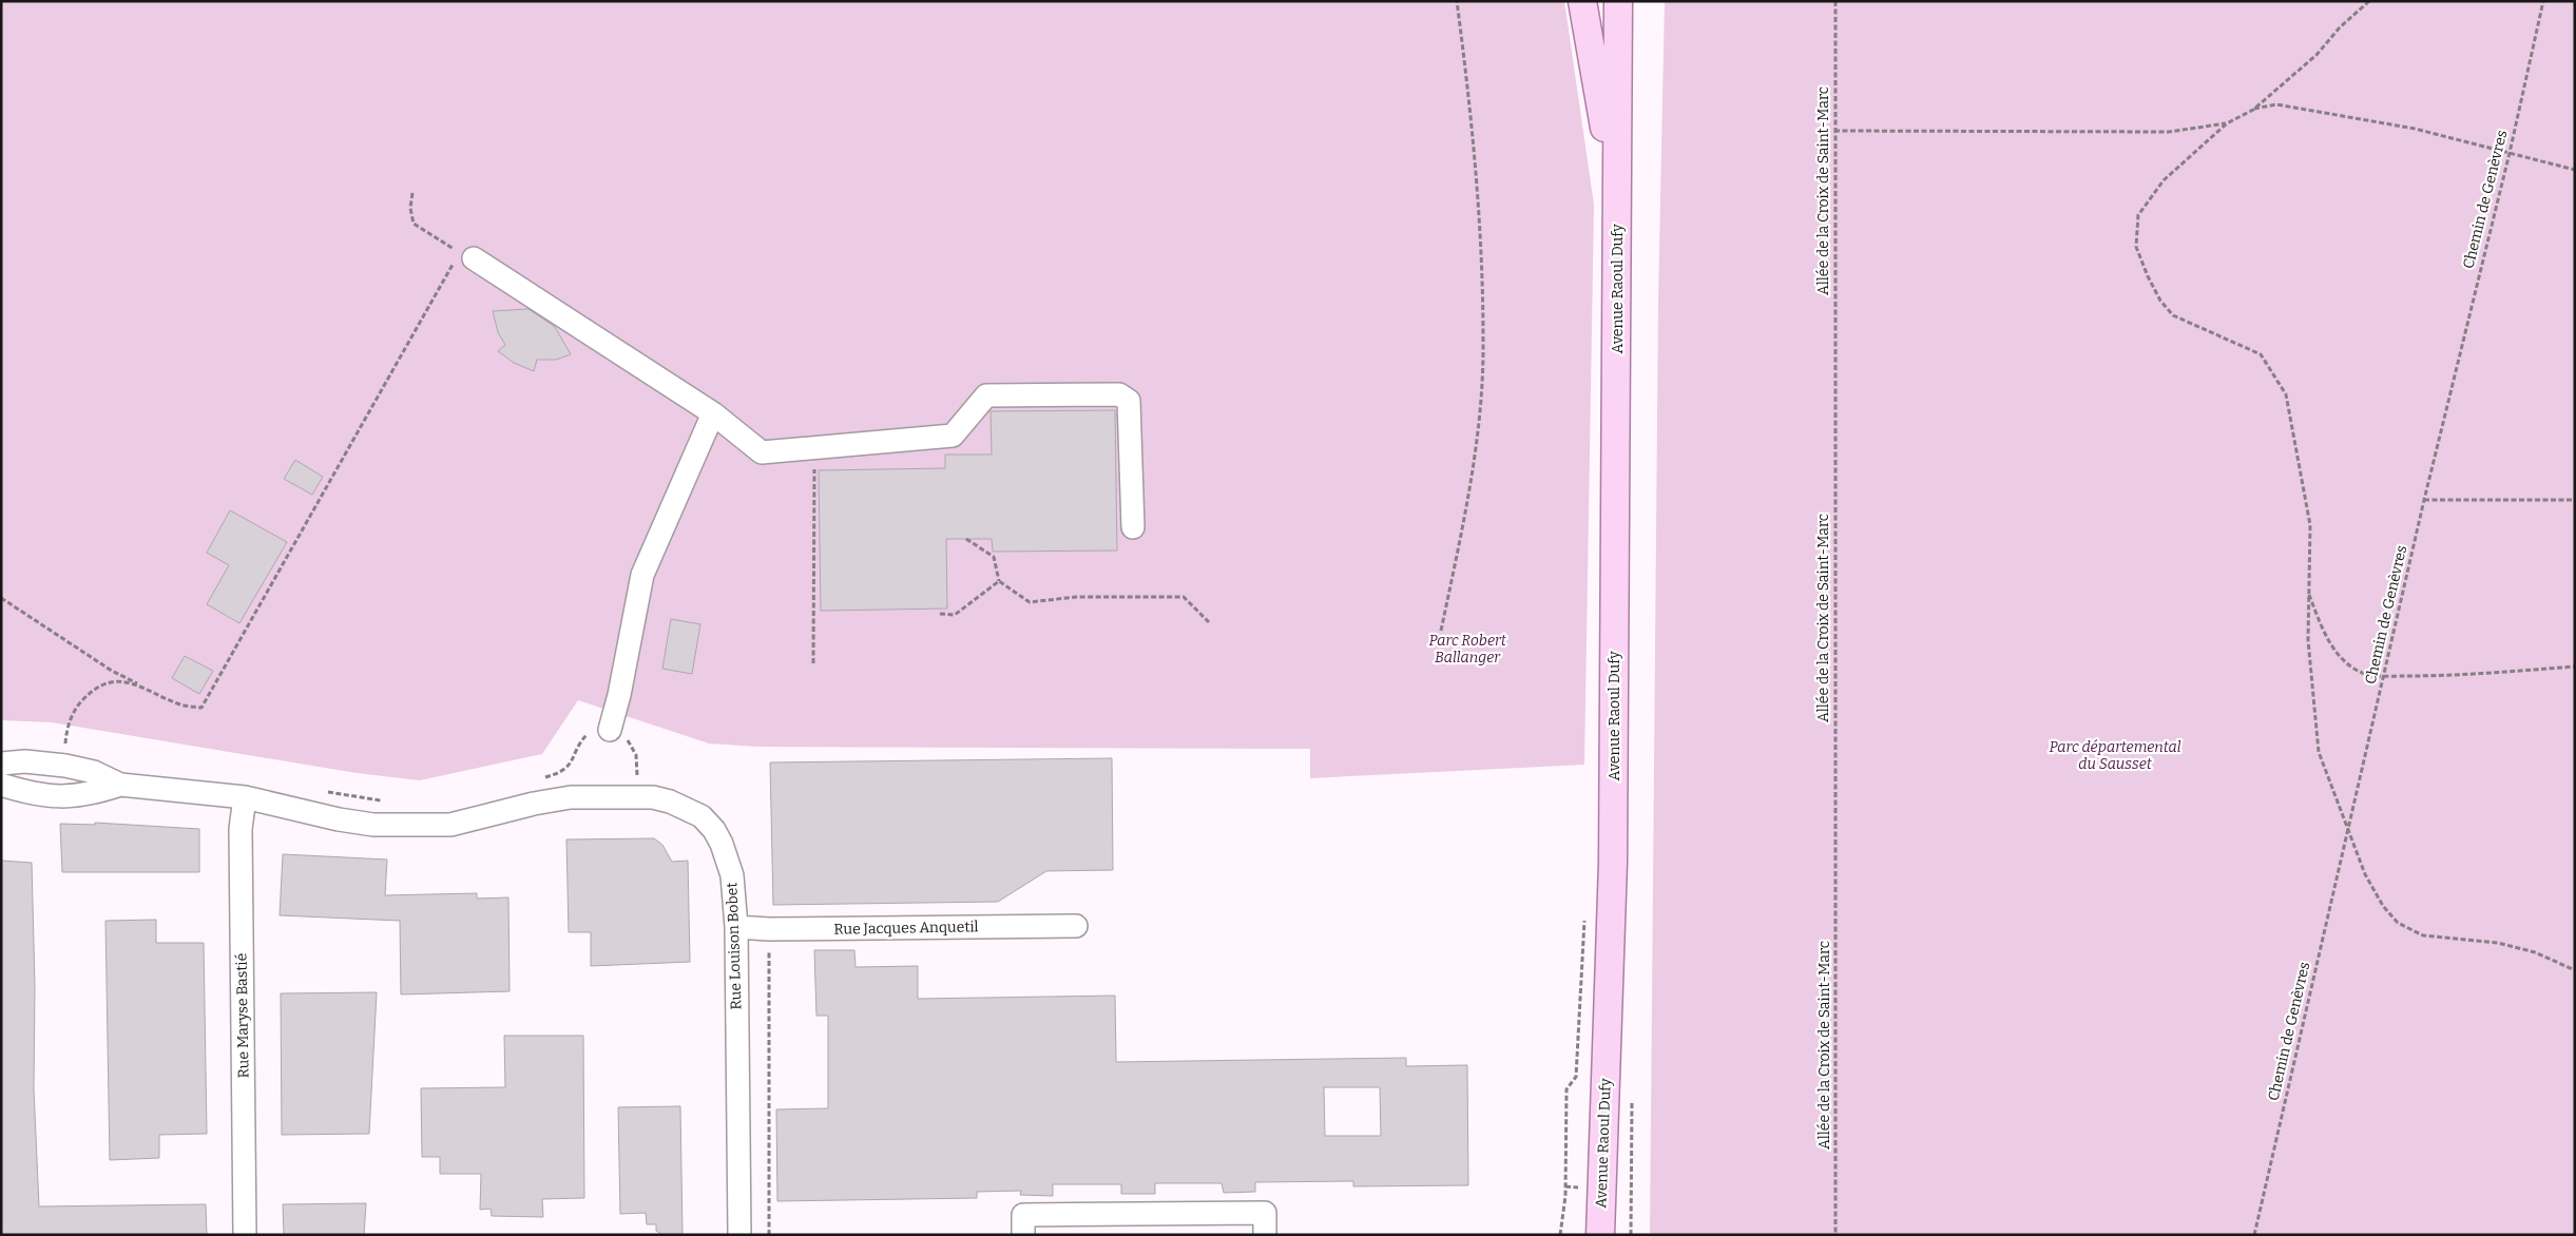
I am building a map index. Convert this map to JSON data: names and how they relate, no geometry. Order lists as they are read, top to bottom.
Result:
{
  "streets": {
    "main road": ["Avenue Raoul Dufy"],
    "street": ["Rue Jacques Anquetil", "Rue Louison Bobet", "Rue Maryse Bastié"],
    "path": ["Allée de la Croix de Saint-Marc", "Chemin de Genèvres"]
  },
  "crossings": [
    ["Rue Jacques Anquetil", "Rue Louison Bobet"],
    ["Rue Louison Bobet", "Rue Maryse Bastié"]
  ],
  "parks": ["Parc Robert Ballanger", "Parc départemental du Sausset"]
}
